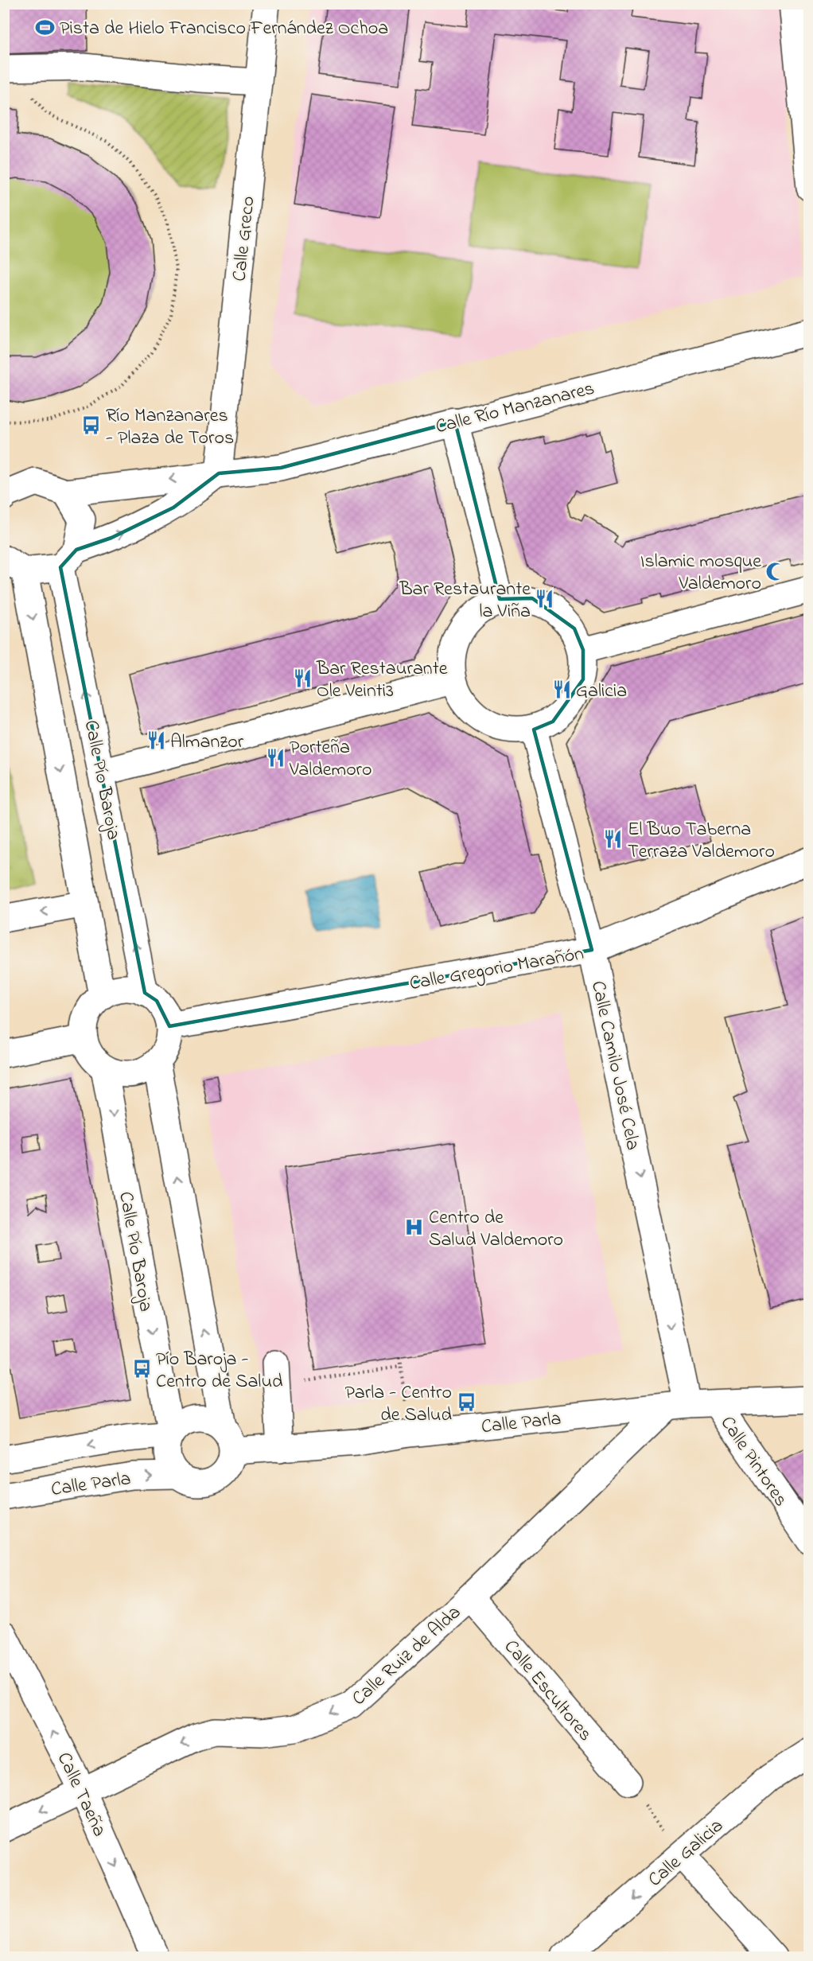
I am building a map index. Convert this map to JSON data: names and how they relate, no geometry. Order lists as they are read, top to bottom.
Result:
{
  "streets": {
    "street": [
      "Calle Greco",
      "Calle Río Manzanares",
      "Calle Pío Baroja",
      "Calle Gregorio Marañón",
      "Calle Camilo José Cela",
      "Calle Parla",
      "Calle Pintores",
      "Calle Ruiz de Alda",
      "Calle Escultores",
      "Calle Taeña",
      "Calle Galicia"
    ]
  },
  "crossings": [
    ["Calle Greco", "Calle Río Manzanares"],
    ["Calle Pío Baroja", "Calle Gregorio Marañón"],
    ["Calle Pío Baroja", "Calle Parla"],
    ["Calle Gregorio Marañón", "Calle Camilo José Cela"],
    ["Calle Camilo José Cela", "Calle Parla"],
    ["Calle Camilo José Cela", "Calle Ruiz de Alda"],
    ["Calle Parla", "Calle Pintores"],
    ["Calle Parla", "Calle Ruiz de Alda"],
    ["Calle Ruiz de Alda", "Calle Escultores"],
    ["Calle Ruiz de Alda", "Calle Taeña"]
  ],
  "one_way": ["Calle Camilo José Cela", "Calle Ruiz de Alda", "Calle Galicia"],
  "places": {
    "sports": ["Pista de Hielo Francisco Fernández Ochoa"],
    "bus stop": ["Río Manzanares - Plaza de Toros", "Pío Baroja - Centro de Salud", "Parla - Centro de Salud"],
    "mosque": ["Islamic mosque Valdemoro"],
    "restaurant": [
      "Bar Restaurante la Viña",
      "Bar Restaurante Ole Veinti3",
      "Galicia",
      "Almanzor",
      "Porteña Valdemoro",
      "El Buo Taberna Terraza Valdemoro"
    ],
    "hospital": ["Centro de Salud Valdemoro"]
  }
}
